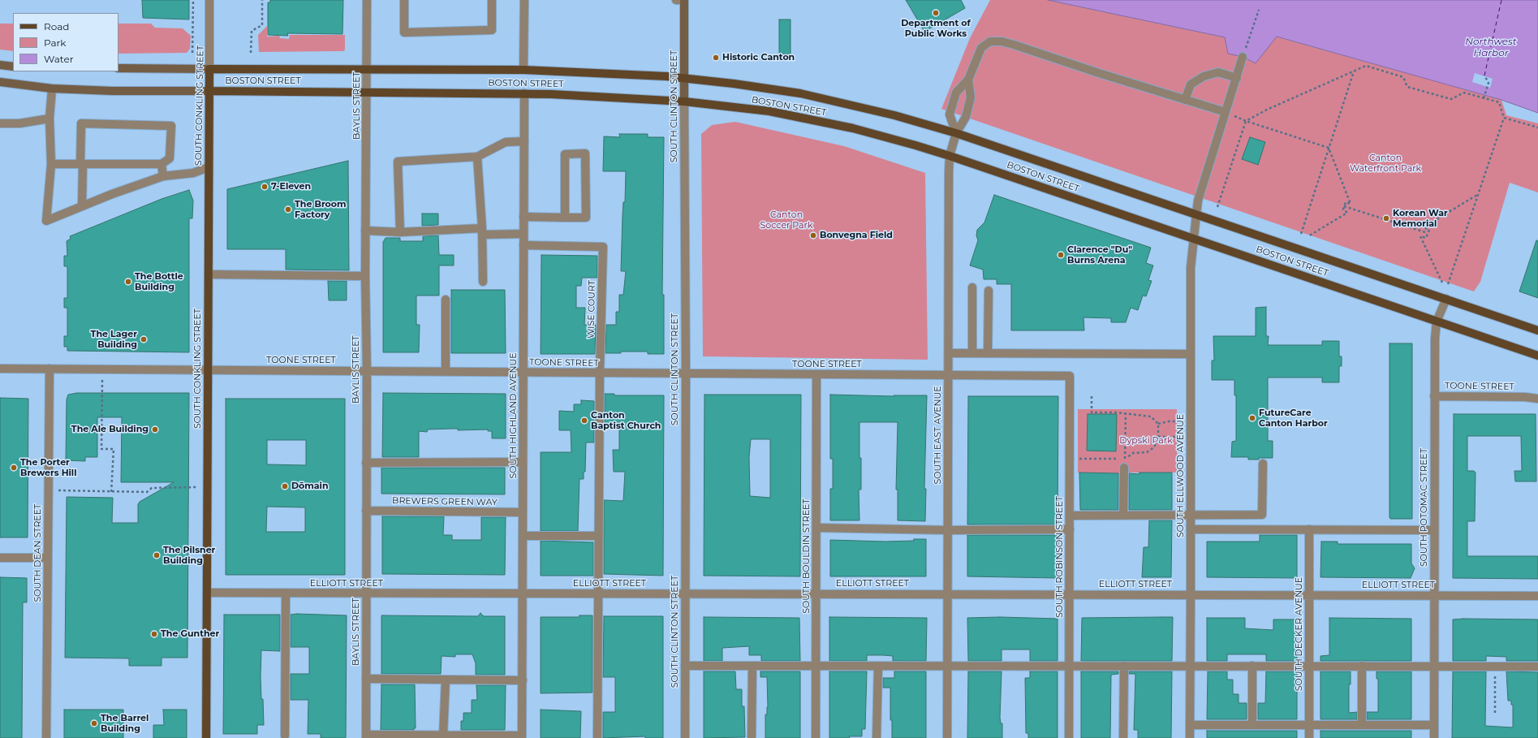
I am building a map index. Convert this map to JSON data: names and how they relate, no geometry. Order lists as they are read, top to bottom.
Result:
{
  "streets": {
    "main road": ["BOSTON STREET", "SOUTH CONKLING STREET", "SOUTH CLINTON STREET"],
    "street": [
      "BAYLIS STREET",
      "WISE COURT",
      "TOONE STREET",
      "SOUTH HIGHLAND AVENUE",
      "SOUTH EAST AVENUE",
      "SOUTH ELLWOOD AVENUE",
      "BREWERS GREEN WAY",
      "SOUTH POTOMAC STREET",
      "SOUTH DEAN STREET",
      "SOUTH BOULDIN STREET",
      "SOUTH ROBINSON STREET",
      "ELLIOTT STREET",
      "SOUTH DECKER AVENUE"
    ]
  },
  "crossings": [
    ["BOSTON STREET", "SOUTH CONKLING STREET"],
    ["BOSTON STREET", "BAYLIS STREET"],
    ["BOSTON STREET", "SOUTH CLINTON STREET"],
    ["BOSTON STREET", "SOUTH HIGHLAND AVENUE"],
    ["BOSTON STREET", "SOUTH EAST AVENUE"],
    ["BOSTON STREET", "SOUTH ELLWOOD AVENUE"],
    ["BOSTON STREET", "SOUTH POTOMAC STREET"],
    ["SOUTH CONKLING STREET", "TOONE STREET"],
    ["SOUTH CONKLING STREET", "ELLIOTT STREET"],
    ["BAYLIS STREET", "TOONE STREET"],
    ["BAYLIS STREET", "BREWERS GREEN WAY"],
    ["BAYLIS STREET", "ELLIOTT STREET"],
    ["SOUTH CLINTON STREET", "TOONE STREET"],
    ["SOUTH CLINTON STREET", "ELLIOTT STREET"],
    ["WISE COURT", "TOONE STREET"],
    ["WISE COURT", "SOUTH HIGHLAND AVENUE"],
    ["WISE COURT", "ELLIOTT STREET"],
    ["TOONE STREET", "SOUTH HIGHLAND AVENUE"],
    ["TOONE STREET", "SOUTH EAST AVENUE"],
    ["TOONE STREET", "SOUTH POTOMAC STREET"],
    ["TOONE STREET", "SOUTH DEAN STREET"],
    ["TOONE STREET", "SOUTH BOULDIN STREET"],
    ["TOONE STREET", "SOUTH ROBINSON STREET"],
    ["SOUTH HIGHLAND AVENUE", "BREWERS GREEN WAY"],
    ["SOUTH HIGHLAND AVENUE", "ELLIOTT STREET"],
    ["SOUTH EAST AVENUE", "ELLIOTT STREET"],
    ["SOUTH ELLWOOD AVENUE", "ELLIOTT STREET"],
    ["SOUTH POTOMAC STREET", "ELLIOTT STREET"],
    ["SOUTH BOULDIN STREET", "ELLIOTT STREET"],
    ["SOUTH ROBINSON STREET", "ELLIOTT STREET"],
    ["ELLIOTT STREET", "SOUTH DECKER AVENUE"]
  ],
  "water": ["Northwest Harbor"],
  "parks": ["Canton Waterfront Park", "Canton Soccer Park", "Dypski Park"],
  "places": [
    "Department of Public Works",
    "Historic Canton",
    "7-Eleven",
    "The Broom Factory",
    "Korean War Memorial",
    "Bonvegna Field",
    "Clarence \"Du\" Burns Arena",
    "The Bottle Building",
    "The Lager Building",
    "FutureCare Canton Harbor",
    "Canton Baptist Church",
    "The Ale Building",
    "The Porter Brewers Hill",
    "Dōmain",
    "The Pilsner Building",
    "The Gunther",
    "The Barrel Building"
  ],
  "legend": ["Road", "Park", "Water"]
}
